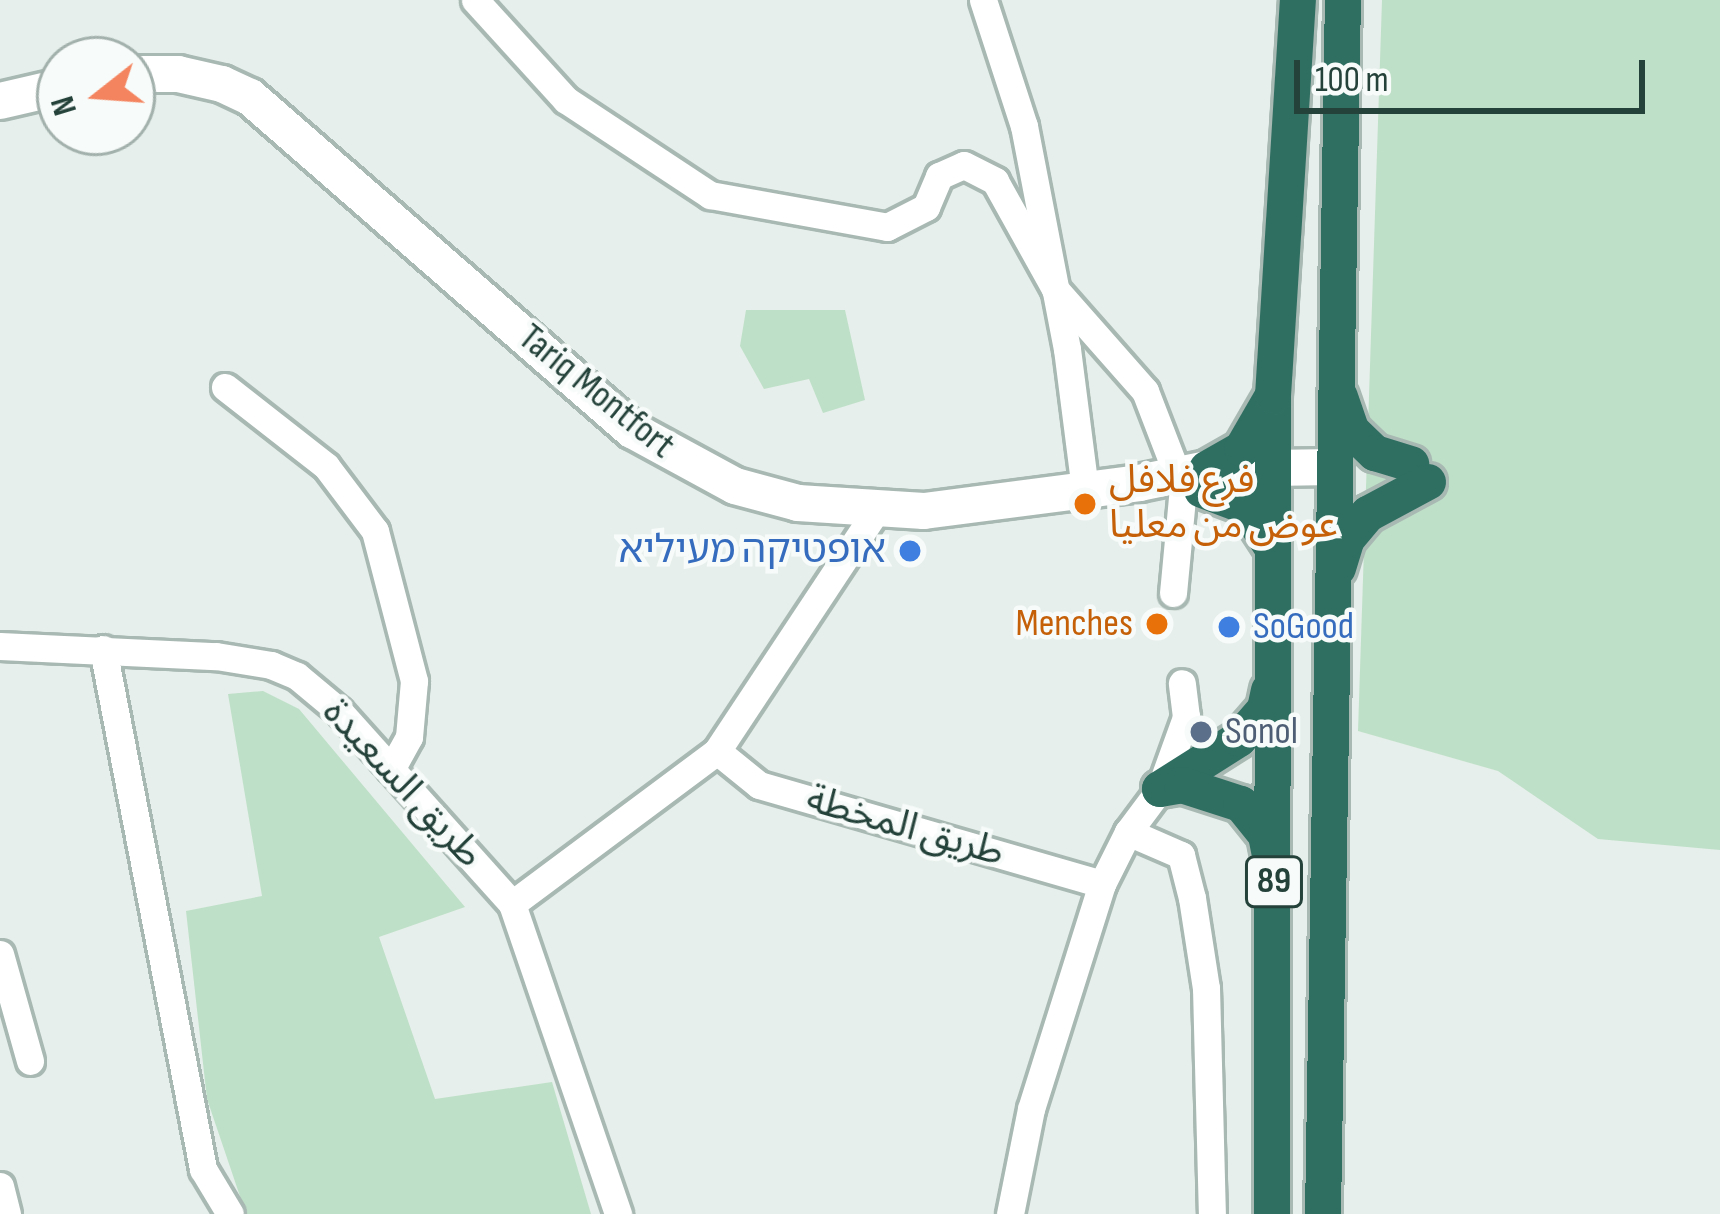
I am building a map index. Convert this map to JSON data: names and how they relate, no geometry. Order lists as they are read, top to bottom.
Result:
{
  "streets": {
    "highway": ["89"],
    "main road": ["Tariq Montfort"],
    "street": ["طريق السعيدة", "طريق المخطة"]
  },
  "crossings": [
    ["Tariq Montfort", "طريق السعيدة"],
    ["Tariq Montfort", "89"],
    ["طريق السعيدة", "طريق المخطة"]
  ],
  "places": [
    "فرع فلافل عوض من معليا",
    "אופטיקה מעיליא",
    "Menches",
    "SoGood",
    "Sonol"
  ],
  "scale_bar": "100 m",
  "north": "left"
}
